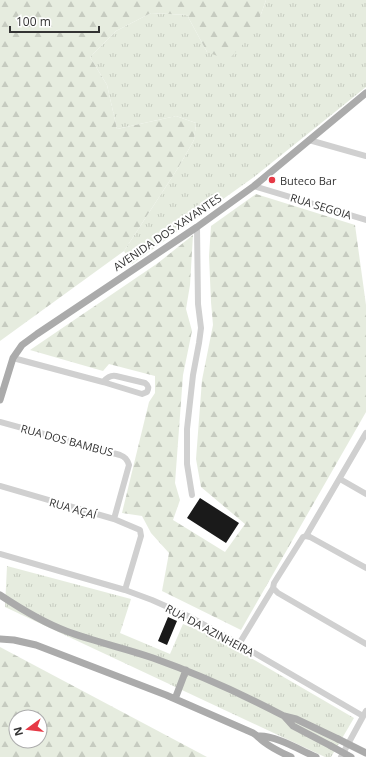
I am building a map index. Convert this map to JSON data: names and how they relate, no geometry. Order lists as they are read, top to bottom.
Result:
{
  "streets": {
    "main road": ["AVENIDA DOS XAVANTES"],
    "street": [
      "RUA SEGOIA",
      "RUA DOS BAMBUS",
      "RUA AÇAÍ",
      "RUA DA AZINHEIRA"
    ]
  },
  "crossings": [
    ["RUA SEGOIA", "AVENIDA DOS XAVANTES"],
    ["RUA DOS BAMBUS", "RUA AÇAÍ"],
    ["RUA AÇAÍ", "RUA DA AZINHEIRA"]
  ],
  "places": ["Buteco Bar"],
  "scale_bar": "100 m",
  "north": "left"
}
